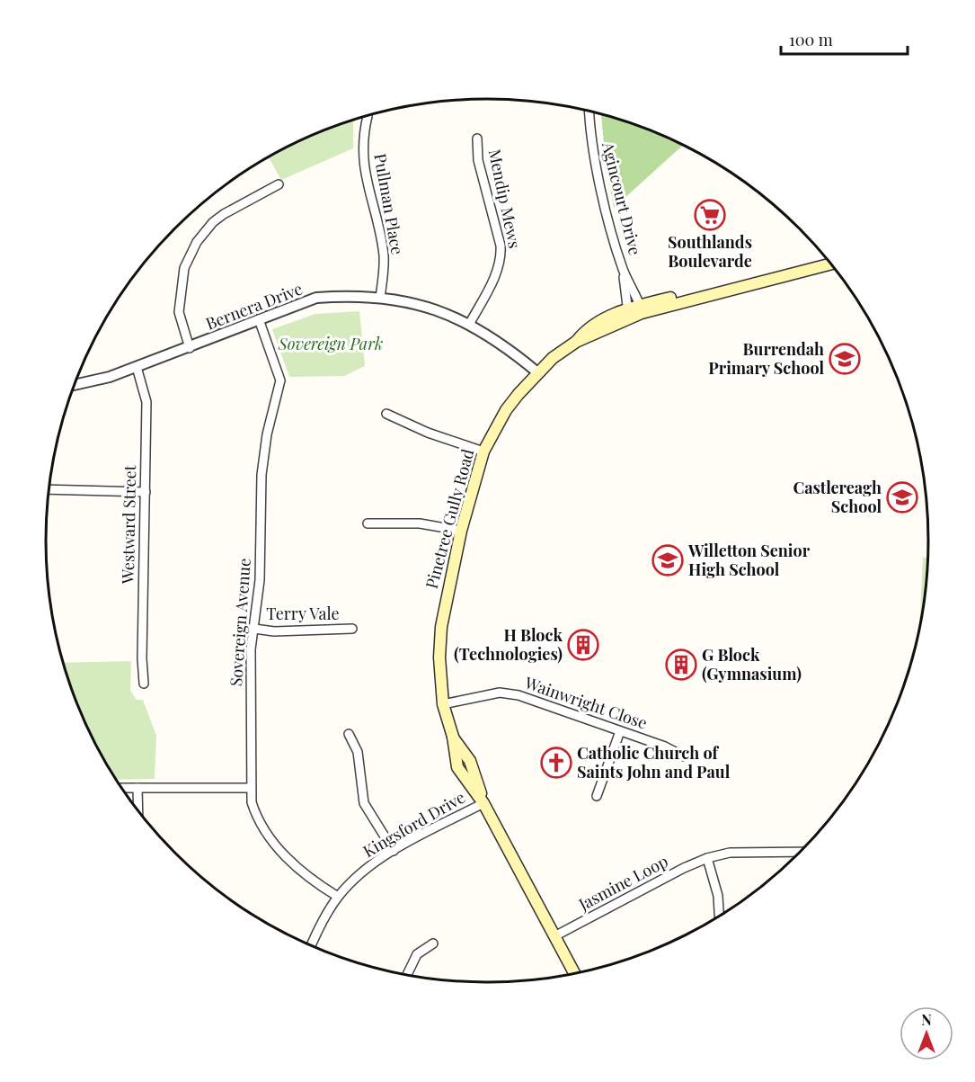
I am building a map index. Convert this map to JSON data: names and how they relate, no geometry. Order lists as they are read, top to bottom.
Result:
{
  "streets": {
    "main road": ["Pinetree Gully Road"],
    "street": [
      "Mendip Mews",
      "Agincourt Drive",
      "Pullman Place",
      "Bernera Drive",
      "Westward Street",
      "Terry Vale",
      "Sovereign Avenue",
      "Wainwright Close",
      "Kingsford Drive",
      "Jasmine Loop"
    ]
  },
  "crossings": [
    ["Mendip Mews", "Bernera Drive"],
    ["Agincourt Drive", "Pinetree Gully Road"],
    ["Pullman Place", "Bernera Drive"],
    ["Bernera Drive", "Pinetree Gully Road"],
    ["Bernera Drive", "Westward Street"],
    ["Bernera Drive", "Sovereign Avenue"],
    ["Pinetree Gully Road", "Wainwright Close"],
    ["Pinetree Gully Road", "Kingsford Drive"],
    ["Pinetree Gully Road", "Jasmine Loop"],
    ["Terry Vale", "Sovereign Avenue"],
    ["Sovereign Avenue", "Kingsford Drive"]
  ],
  "parks": ["Sovereign Park"],
  "places": {
    "supermarket": ["Southlands Boulevarde"],
    "school or university": ["Burrendah Primary School", "Castlereagh School", "Willetton Senior High School"],
    "building": ["H Block (Technologies)", "G Block (Gymnasium)"],
    "church": ["Catholic Church of Saints John and Paul"]
  },
  "scale_bar": "100 m",
  "north": "top"
}
